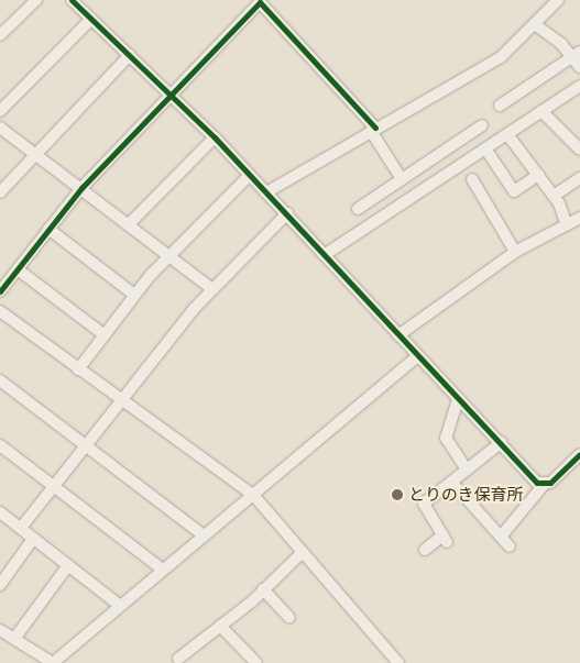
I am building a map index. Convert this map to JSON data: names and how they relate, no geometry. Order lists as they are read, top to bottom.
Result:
{
  "places": ["とりのき保育所"]
}
